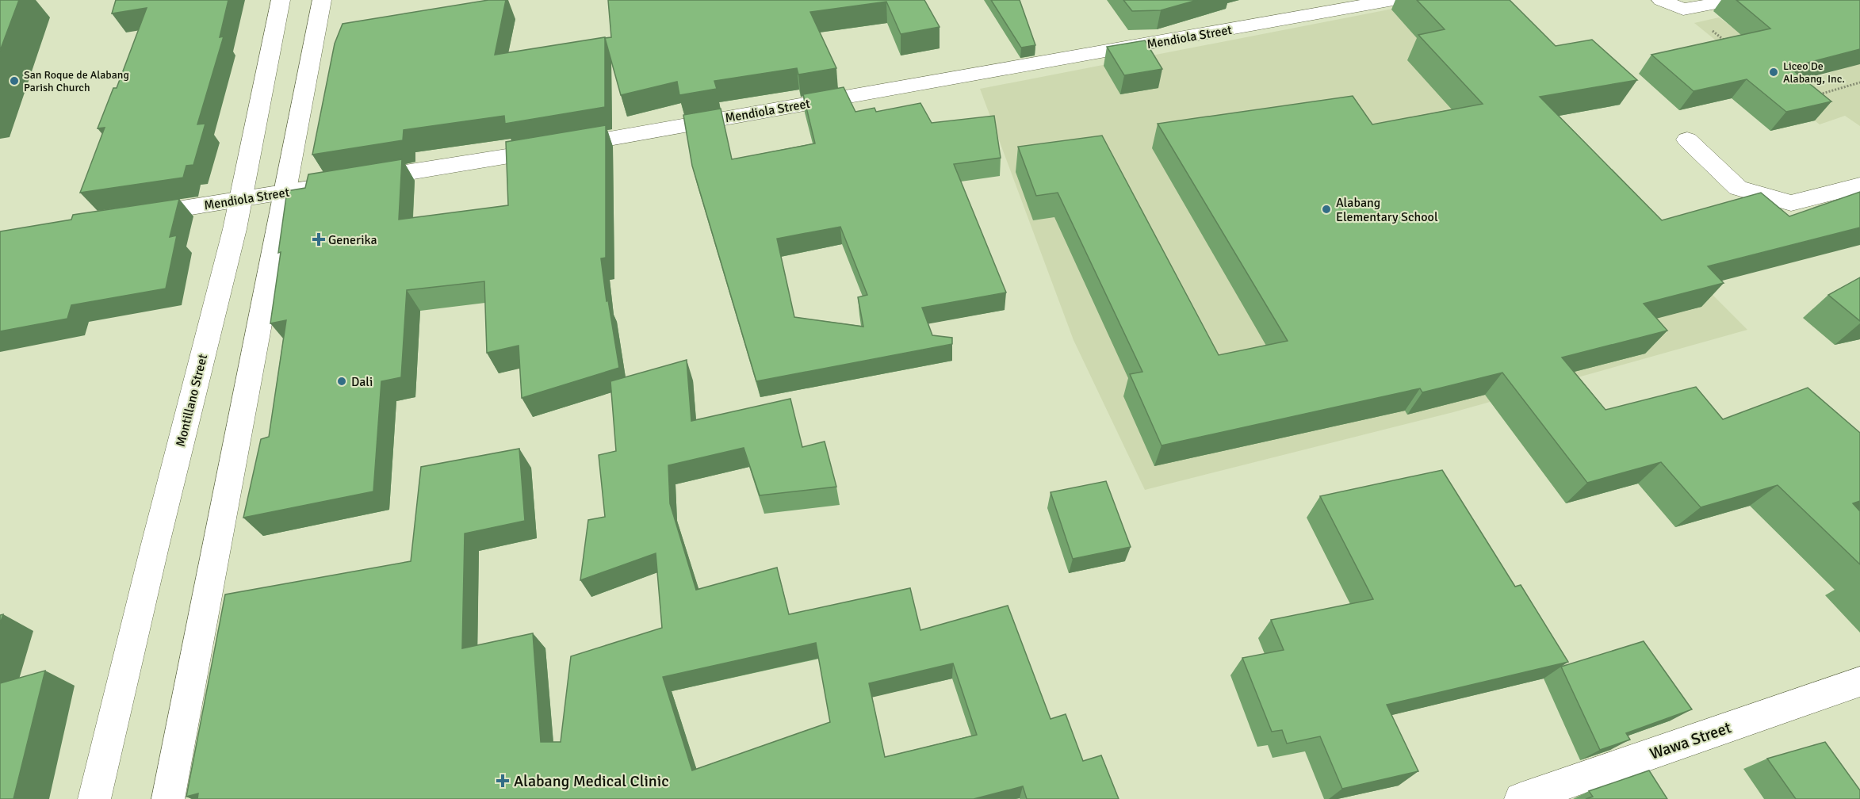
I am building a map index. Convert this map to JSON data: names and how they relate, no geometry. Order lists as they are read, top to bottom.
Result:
{
  "streets": {
    "main road": ["Mendiola Street", "Montillano Street", "Wawa Street"]
  },
  "crossings": [
    ["Mendiola Street", "Montillano Street"]
  ],
  "places": {
    "other": [
      "Liceo De Alabang, Inc.",
      "San Roque de Alabang Parish Church",
      "Alabang Elementary School",
      "Dali"
    ],
    "health": ["Generika", "Alabang Medical Clinic"]
  }
}
